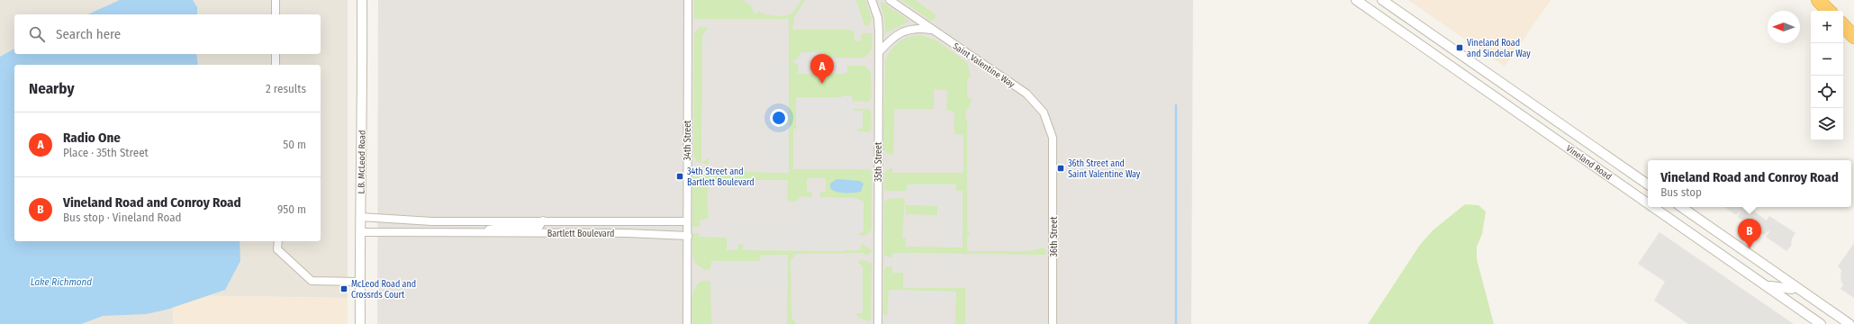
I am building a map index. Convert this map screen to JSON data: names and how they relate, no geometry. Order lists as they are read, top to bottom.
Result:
{
  "streets": {
    "street": [
      "Saint Valentine Way",
      "34th Street",
      "L.B. McLeod Road",
      "35th Street",
      "Vineland Road",
      "Bartlett Boulevard",
      "36th Street"
    ]
  },
  "crossings": [
    ["Saint Valentine Way", "36th Street"],
    ["34th Street", "Bartlett Boulevard"],
    ["L.B. McLeod Road", "Bartlett Boulevard"]
  ],
  "water": ["Lake Richmond"],
  "places": {
    "transit": [
      "Vineland Road and Sindelar Way",
      "36th Street and Saint Valentine Way",
      "34th Street and Bartlett Boulevard",
      "McLeod Road and Crossrds Court"
    ]
  },
  "north": "left",
  "page": {
    "map_buttons": ["+", "−"],
    "search": "Search here",
    "pins": ["A", "B"],
    "heading": ["Nearby", "2 results"],
    "list": [
      {
        "mark": "A",
        "name": "Radio One",
        "note": "Place · 35th Street",
        "value": "50 m"
      },
      {
        "mark": "B",
        "name": "Vineland Road and Conroy Road",
        "note": "Bus stop · Vineland Road",
        "value": "950 m"
      }
    ],
    "popup": ["Vineland Road and Conroy Road", "Bus stop"]
  }
}
